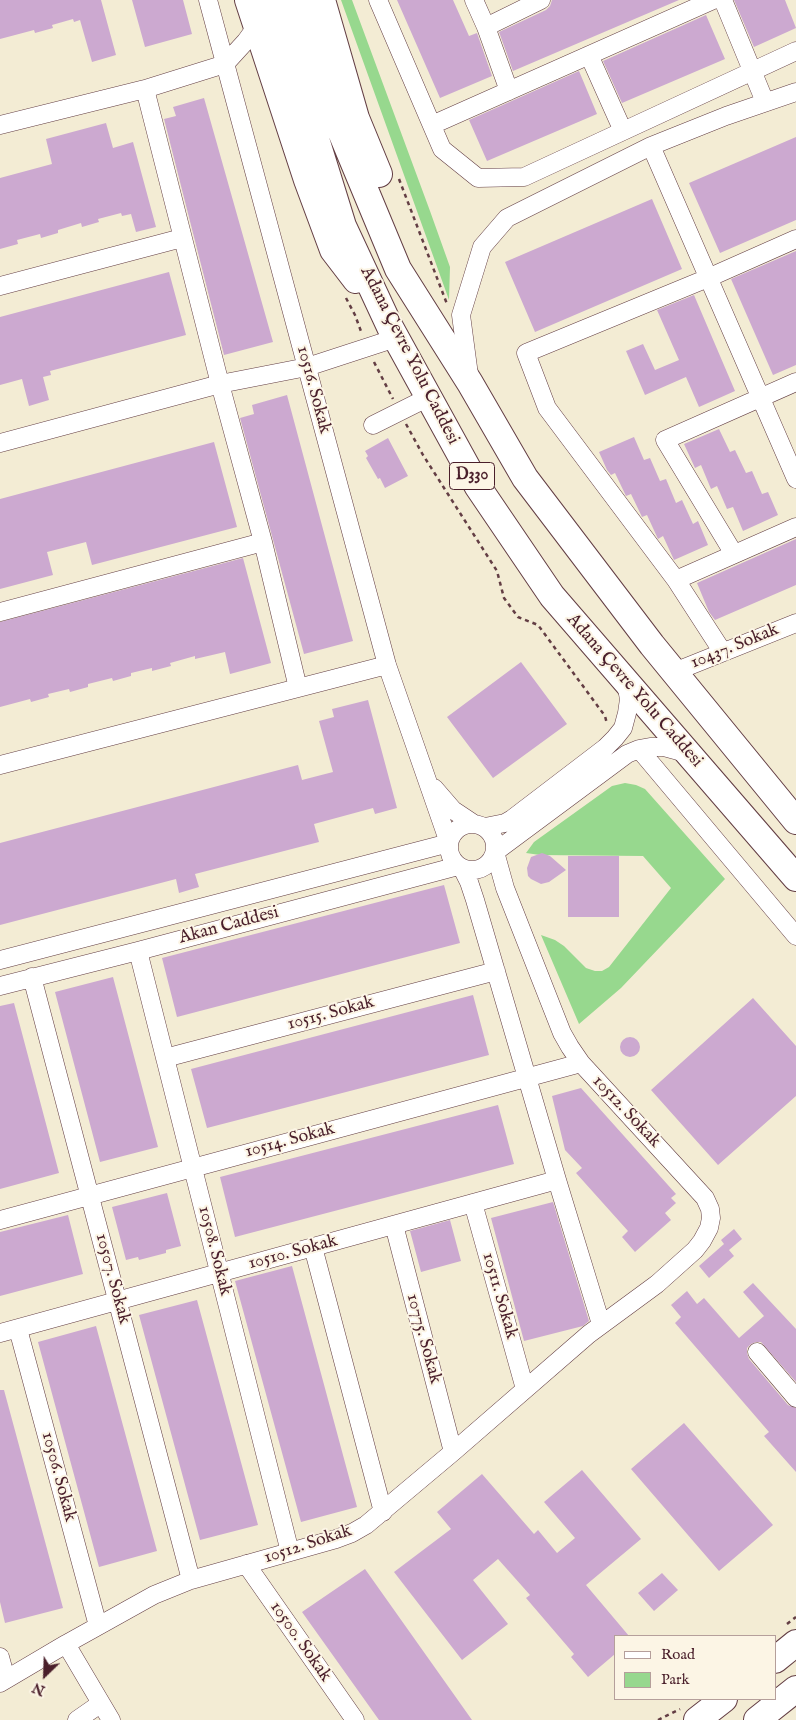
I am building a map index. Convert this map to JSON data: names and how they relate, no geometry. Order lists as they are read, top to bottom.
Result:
{
  "streets": {
    "highway": ["Adana Çevre Yolu Caddesi", "D330"],
    "street": [
      "10516. Sokak",
      "10437. Sokak",
      "Akan Caddesi",
      "10515. Sokak",
      "10512. Sokak",
      "10514. Sokak",
      "10508. Sokak",
      "10510. Sokak",
      "10507. Sokak",
      "10511. Sokak",
      "10775. Sokak",
      "10506. Sokak",
      "10500. Sokak"
    ]
  },
  "crossings": [
    ["Adana Çevre Yolu Caddesi", "10437. Sokak"],
    ["10516. Sokak", "Akan Caddesi"],
    ["10516. Sokak", "10512. Sokak"],
    ["Akan Caddesi", "10512. Sokak"],
    ["Akan Caddesi", "10508. Sokak"],
    ["Akan Caddesi", "10507. Sokak"],
    ["10515. Sokak", "10508. Sokak"],
    ["10512. Sokak", "10514. Sokak"],
    ["10512. Sokak", "10508. Sokak"],
    ["10512. Sokak", "10507. Sokak"],
    ["10512. Sokak", "10511. Sokak"],
    ["10512. Sokak", "10775. Sokak"],
    ["10512. Sokak", "10506. Sokak"],
    ["10512. Sokak", "10500. Sokak"],
    ["10514. Sokak", "10508. Sokak"],
    ["10514. Sokak", "10507. Sokak"],
    ["10508. Sokak", "10510. Sokak"],
    ["10510. Sokak", "10507. Sokak"],
    ["10510. Sokak", "10511. Sokak"],
    ["10510. Sokak", "10775. Sokak"],
    ["10510. Sokak", "10506. Sokak"]
  ],
  "legend": ["Road", "Park"],
  "north": "bottom left"
}
